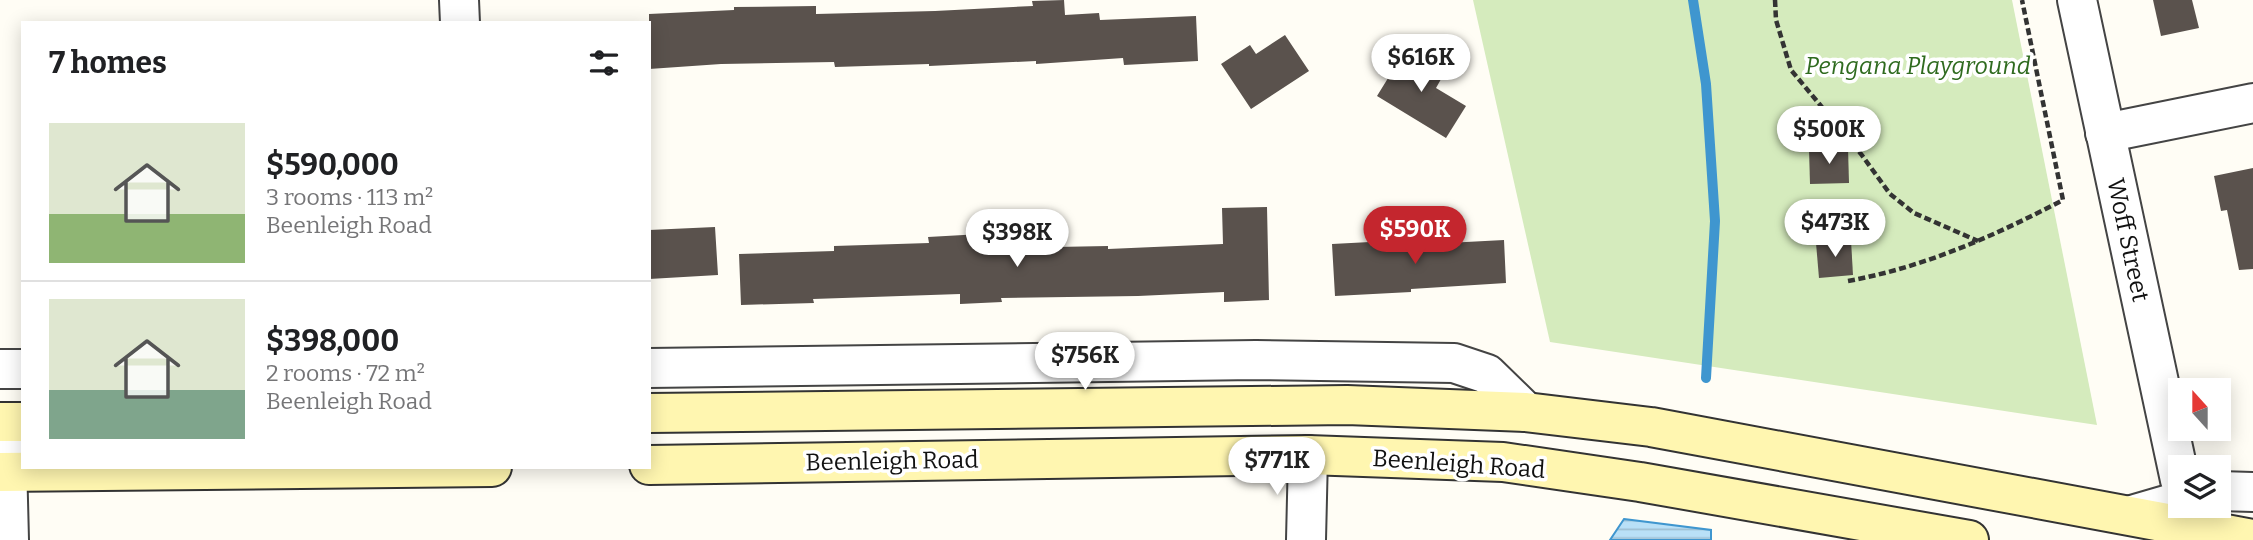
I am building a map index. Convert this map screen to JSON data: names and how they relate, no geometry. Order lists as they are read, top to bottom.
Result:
{
  "streets": {
    "main road": ["Beenleigh Road"],
    "street": ["Woff Street"]
  },
  "parks": ["Pengana Playground"],
  "north": "top",
  "page": {
    "heading": "7 homes",
    "price": [
      "$616K",
      "$500K",
      "$473K",
      "$590K",
      "$398K",
      "$756K",
      "$771K"
    ],
    "list": [
      {
        "name": "$590,000",
        "note": "3 rooms · 113 m² · Beenleigh Road"
      },
      {
        "name": "$398,000",
        "note": "2 rooms · 72 m² · Beenleigh Road"
      }
    ]
  }
}
